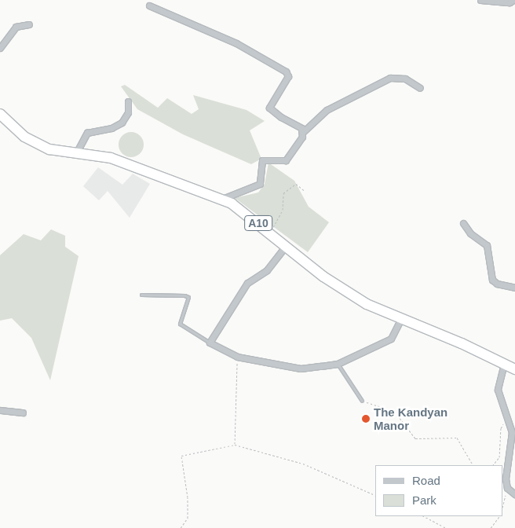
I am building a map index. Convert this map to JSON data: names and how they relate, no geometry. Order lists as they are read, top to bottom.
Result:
{
  "streets": {
    "highway": ["A10"]
  },
  "places": ["The Kandyan Manor"],
  "legend": ["Road", "Park"]
}
